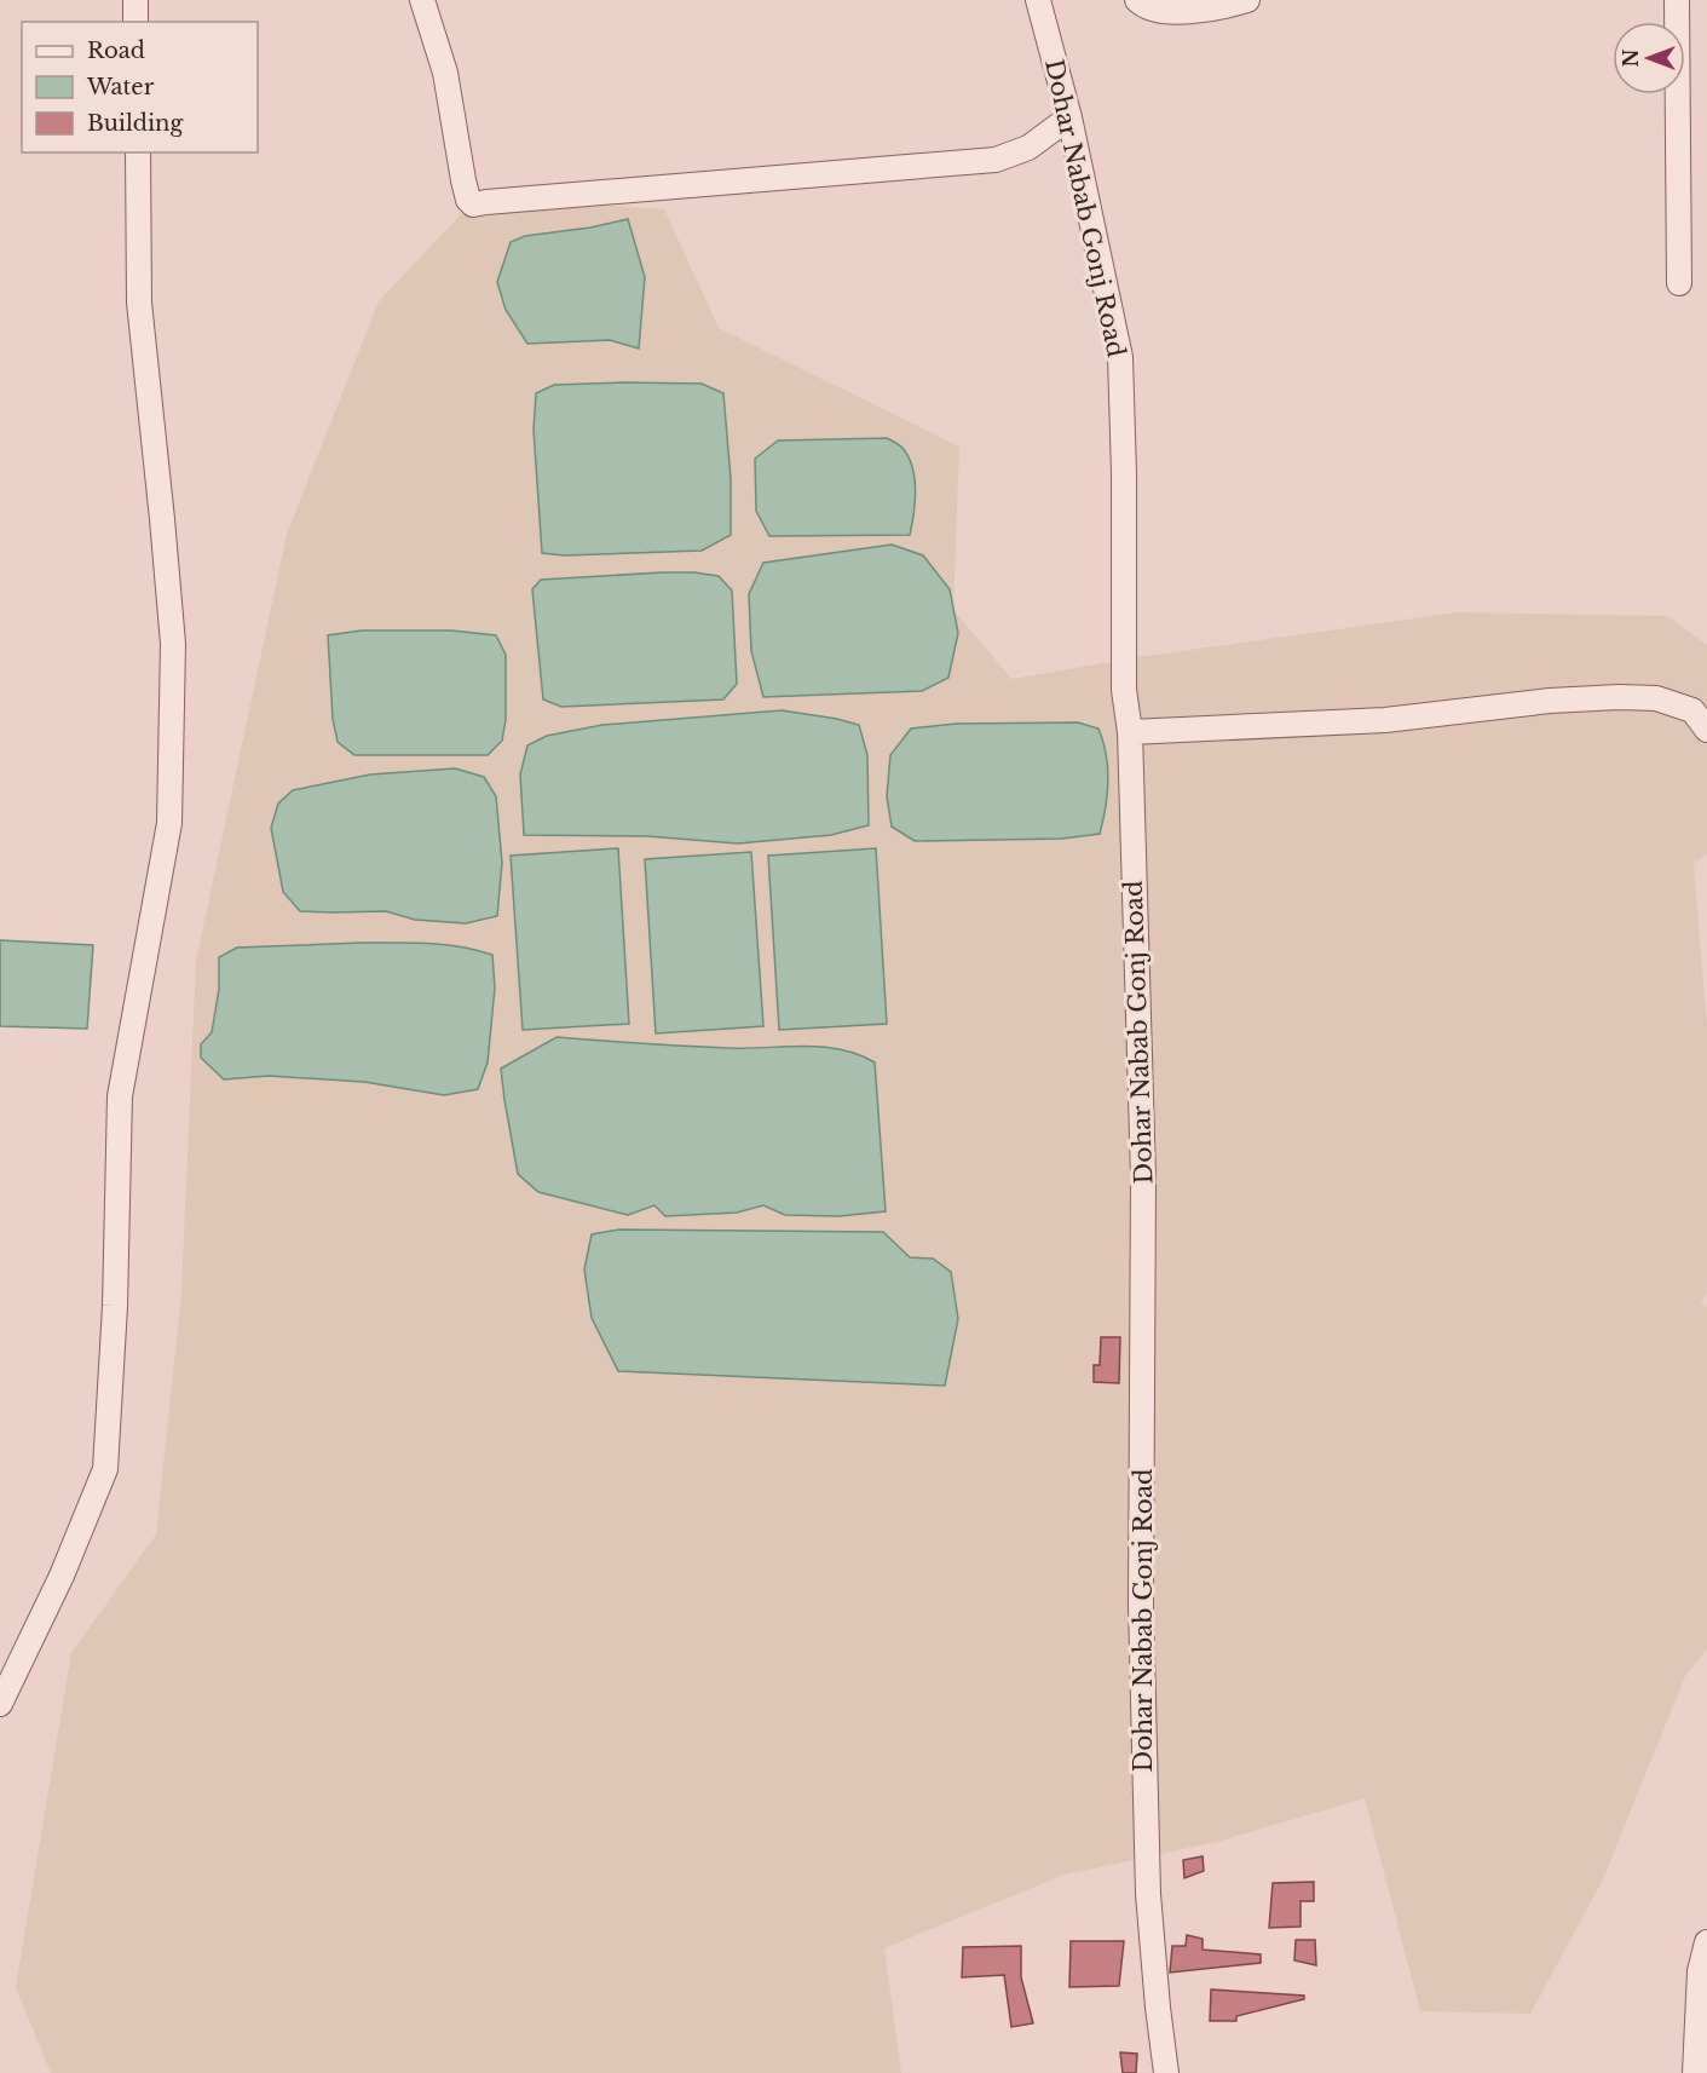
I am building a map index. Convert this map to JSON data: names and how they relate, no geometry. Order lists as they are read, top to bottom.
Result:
{
  "streets": {
    "street": ["Dohar Nabab Gonj Road"]
  },
  "legend": ["Road", "Water", "Building"],
  "north": "left"
}
